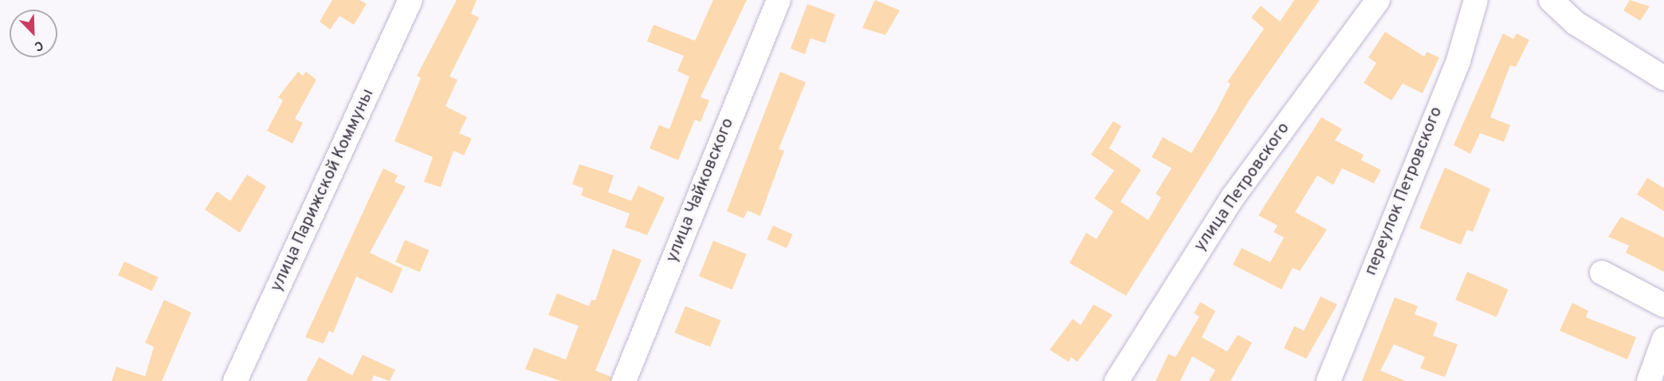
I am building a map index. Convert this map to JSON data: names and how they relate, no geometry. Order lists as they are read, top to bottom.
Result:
{
  "streets": {
    "street": [
      "улица Петровского",
      "улица Парижской Коммуны",
      "улица Чайковского",
      "переулок Петровского"
    ]
  },
  "north": "bottom right"
}
